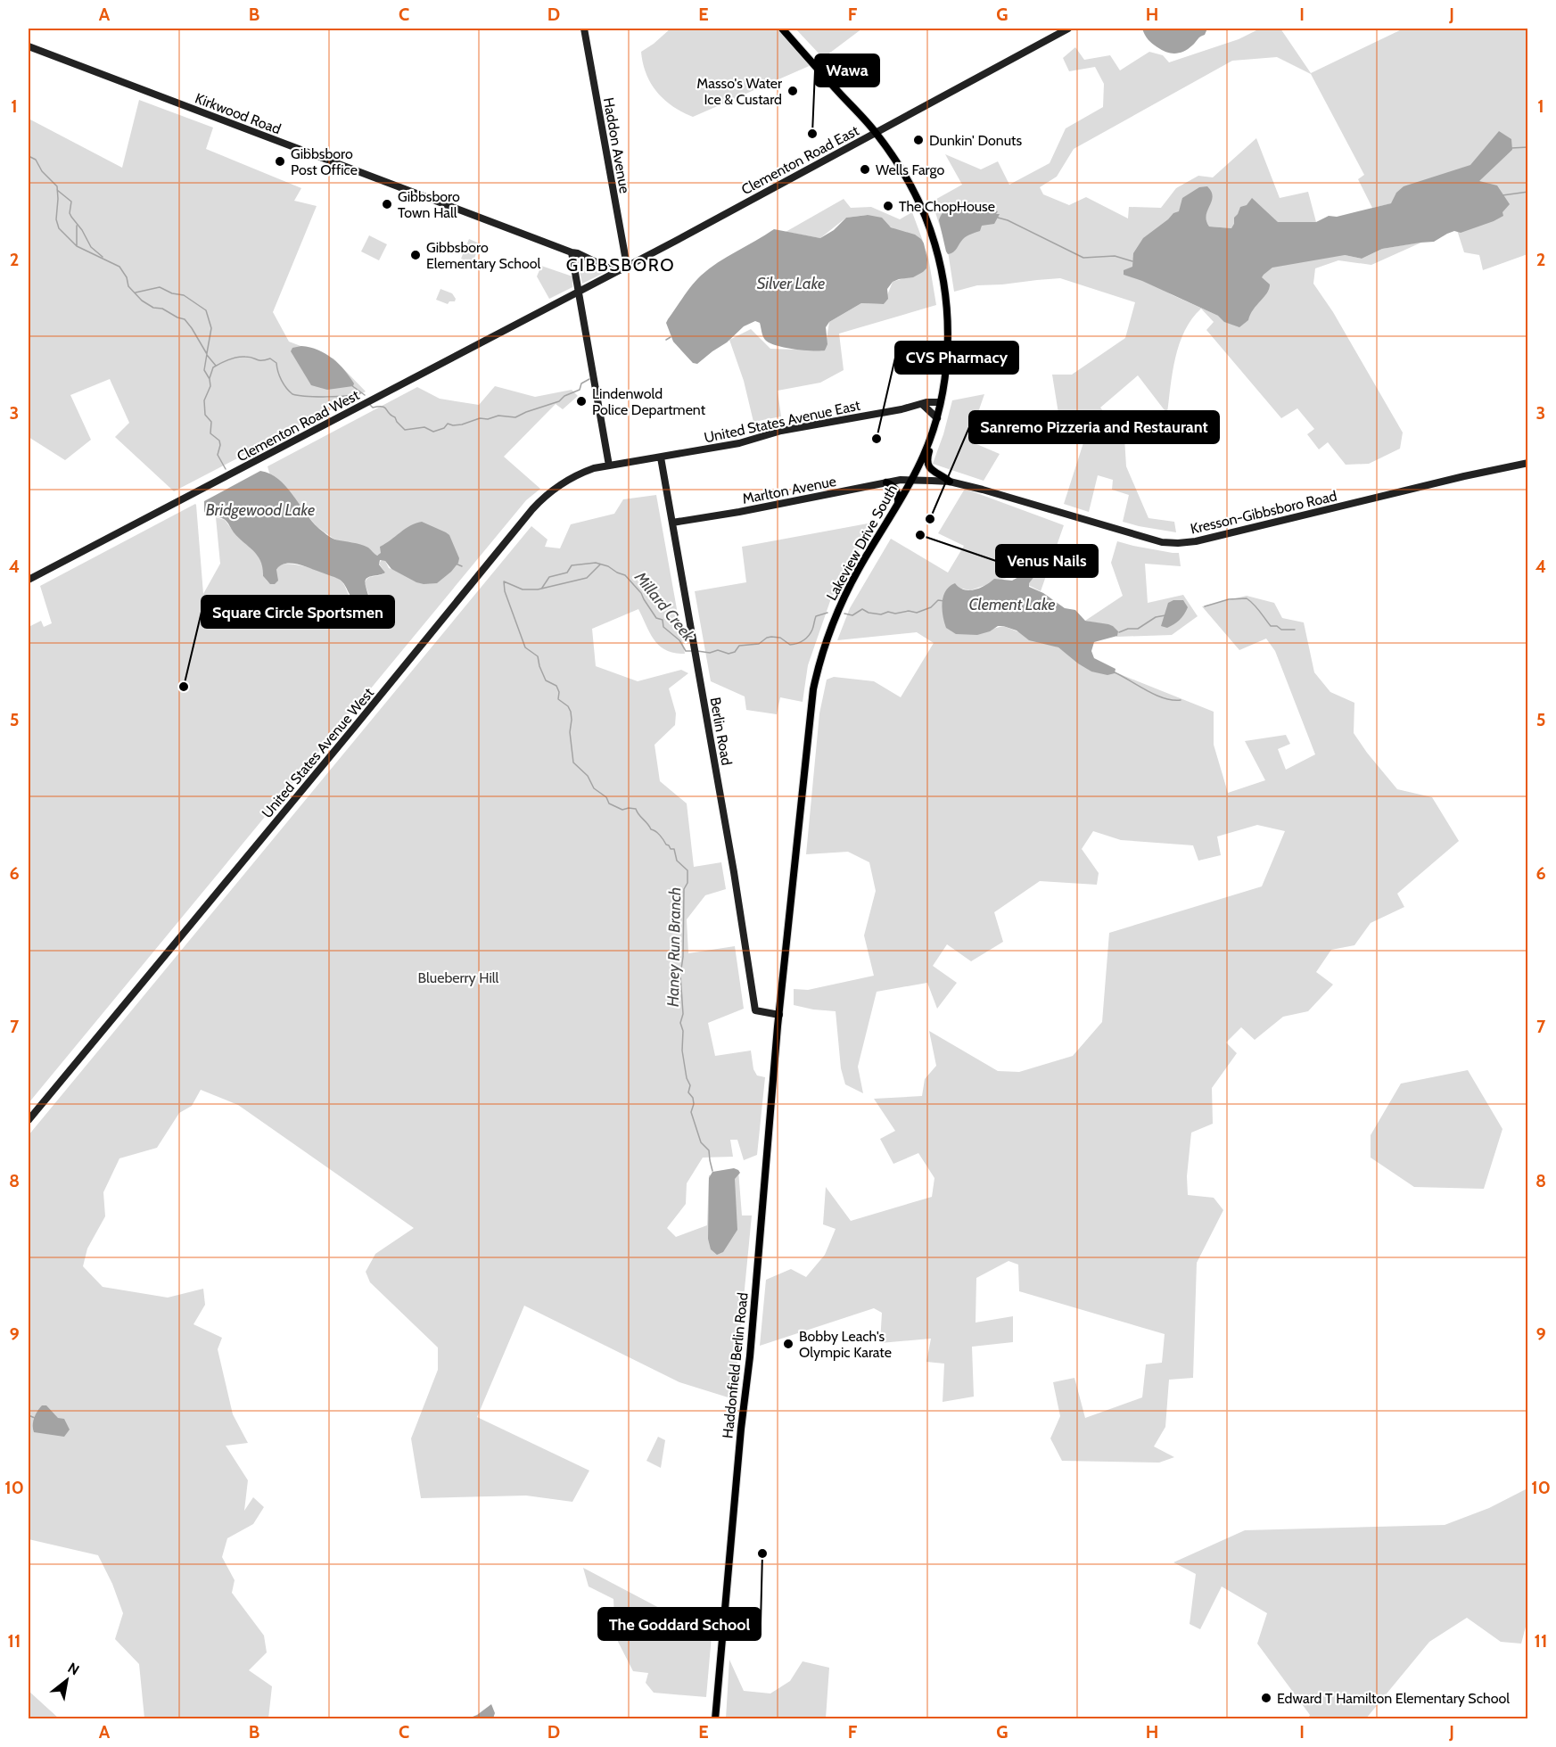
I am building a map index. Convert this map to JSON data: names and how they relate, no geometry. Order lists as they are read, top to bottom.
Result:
{
  "streets": {
    "main road": ["Lakeview Drive South", "Haddonfield Berlin Road"],
    "street": [
      "Kirkwood Road",
      "Haddon Avenue",
      "Clementon Road East",
      "United States Avenue East",
      "Clementon Road West",
      "Marlton Avenue",
      "Kresson-Gibbsboro Road",
      "Berlin Road",
      "United States Avenue West"
    ]
  },
  "crossings": [
    ["Kirkwood Road", "Clementon Road East"],
    ["Haddon Avenue", "Clementon Road East"],
    ["Clementon Road East", "Clementon Road West"],
    ["Clementon Road East", "Lakeview Drive South"],
    ["United States Avenue East", "Lakeview Drive South"],
    ["United States Avenue East", "Berlin Road"],
    ["United States Avenue East", "United States Avenue West"],
    ["Marlton Avenue", "Kresson-Gibbsboro Road"],
    ["Marlton Avenue", "Lakeview Drive South"],
    ["Marlton Avenue", "Berlin Road"],
    ["Kresson-Gibbsboro Road", "Lakeview Drive South"],
    ["Lakeview Drive South", "Berlin Road"],
    ["Lakeview Drive South", "Haddonfield Berlin Road"],
    ["Berlin Road", "United States Avenue West"],
    ["Berlin Road", "Haddonfield Berlin Road"]
  ],
  "districts": ["GIBBSBORO"],
  "water": [
    "Silver Lake",
    "Bridgewood Lake",
    "Clement Lake",
    "Millard Creek",
    "Haney Run Branch"
  ],
  "parks": ["Blueberry Hill"],
  "places": [
    "Masso's Water Ice & Custard",
    "Wawa",
    "Dunkin' Donuts",
    "Gibbsboro Post Office",
    "Wells Fargo",
    "Gibbsboro Town Hall",
    "The ChopHouse",
    "Gibbsboro Elementary School",
    "Lindenwold Police Department",
    "CVS Pharmacy",
    "Sanremo Pizzeria and Restaurant",
    "Venus Nails",
    "Square Circle Sportsmen",
    "Bobby Leach's Olympic Karate",
    "The Goddard School",
    "Edward T Hamilton Elementary School"
  ],
  "north": "top right",
  "grid": {
    "columns": [
      "A",
      "B",
      "C",
      "D",
      "E",
      "F",
      "G",
      "H",
      "I",
      "J"
    ],
    "rows": [
      "1",
      "2",
      "3",
      "4",
      "5",
      "6",
      "7",
      "8",
      "9",
      "10",
      "11"
    ]
  }
}
